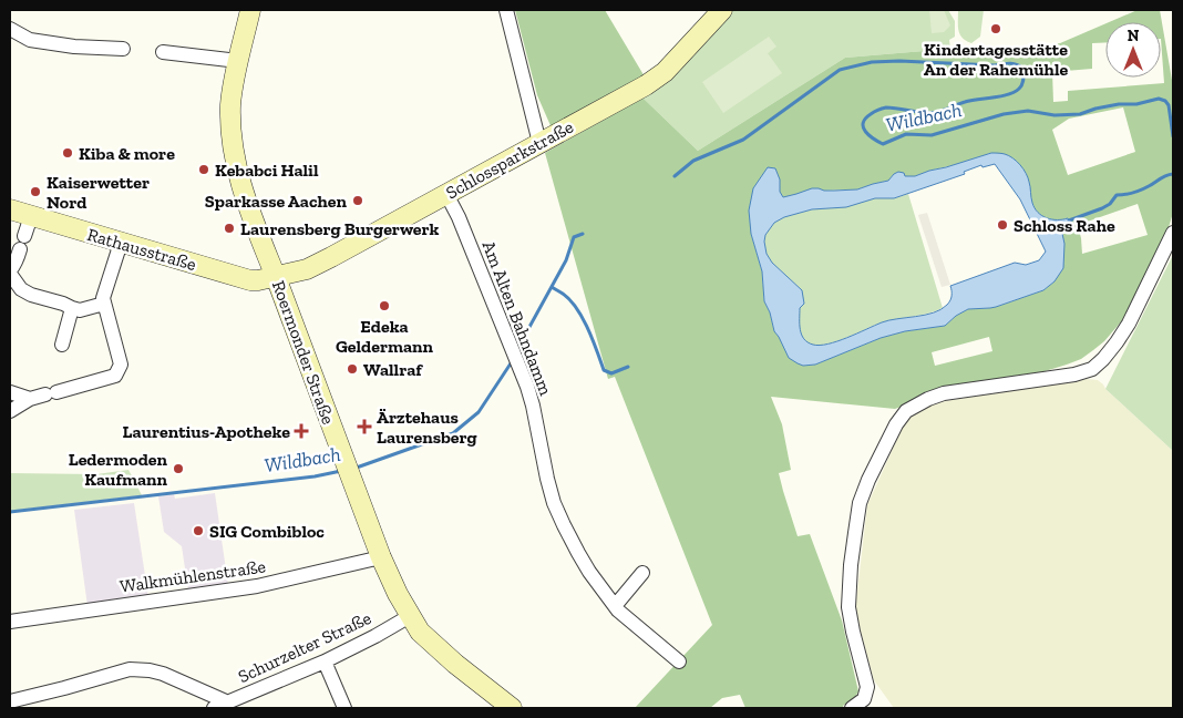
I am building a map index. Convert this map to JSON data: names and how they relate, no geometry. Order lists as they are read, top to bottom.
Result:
{
  "streets": {
    "street": [
      "Schlossparkstraße",
      "Rathausstraße",
      "Am Alten Bahndamm",
      "Roermonder Straße",
      "Walkmühlenstraße",
      "Schurzelter Straße"
    ]
  },
  "crossings": [
    ["Schlossparkstraße", "Rathausstraße"],
    ["Schlossparkstraße", "Am Alten Bahndamm"],
    ["Schlossparkstraße", "Roermonder Straße"],
    ["Rathausstraße", "Roermonder Straße"],
    ["Roermonder Straße", "Walkmühlenstraße"],
    ["Roermonder Straße", "Schurzelter Straße"]
  ],
  "water": ["Wildbach"],
  "places": {
    "other": [
      "Kindertagesstätte An der Rahemühle",
      "Kiba & more",
      "Kebabci Halil",
      "Kaiserwetter Nord",
      "Sparkasse Aachen",
      "Schloss Rahe",
      "Laurensberg Burgerwerk",
      "Edeka Geldermann",
      "Wallraf",
      "Ledermoden Kaufmann",
      "SIG Combibloc"
    ],
    "health": ["Ärztehaus Laurensberg", "Laurentius-Apotheke"]
  },
  "north": "top"
}
